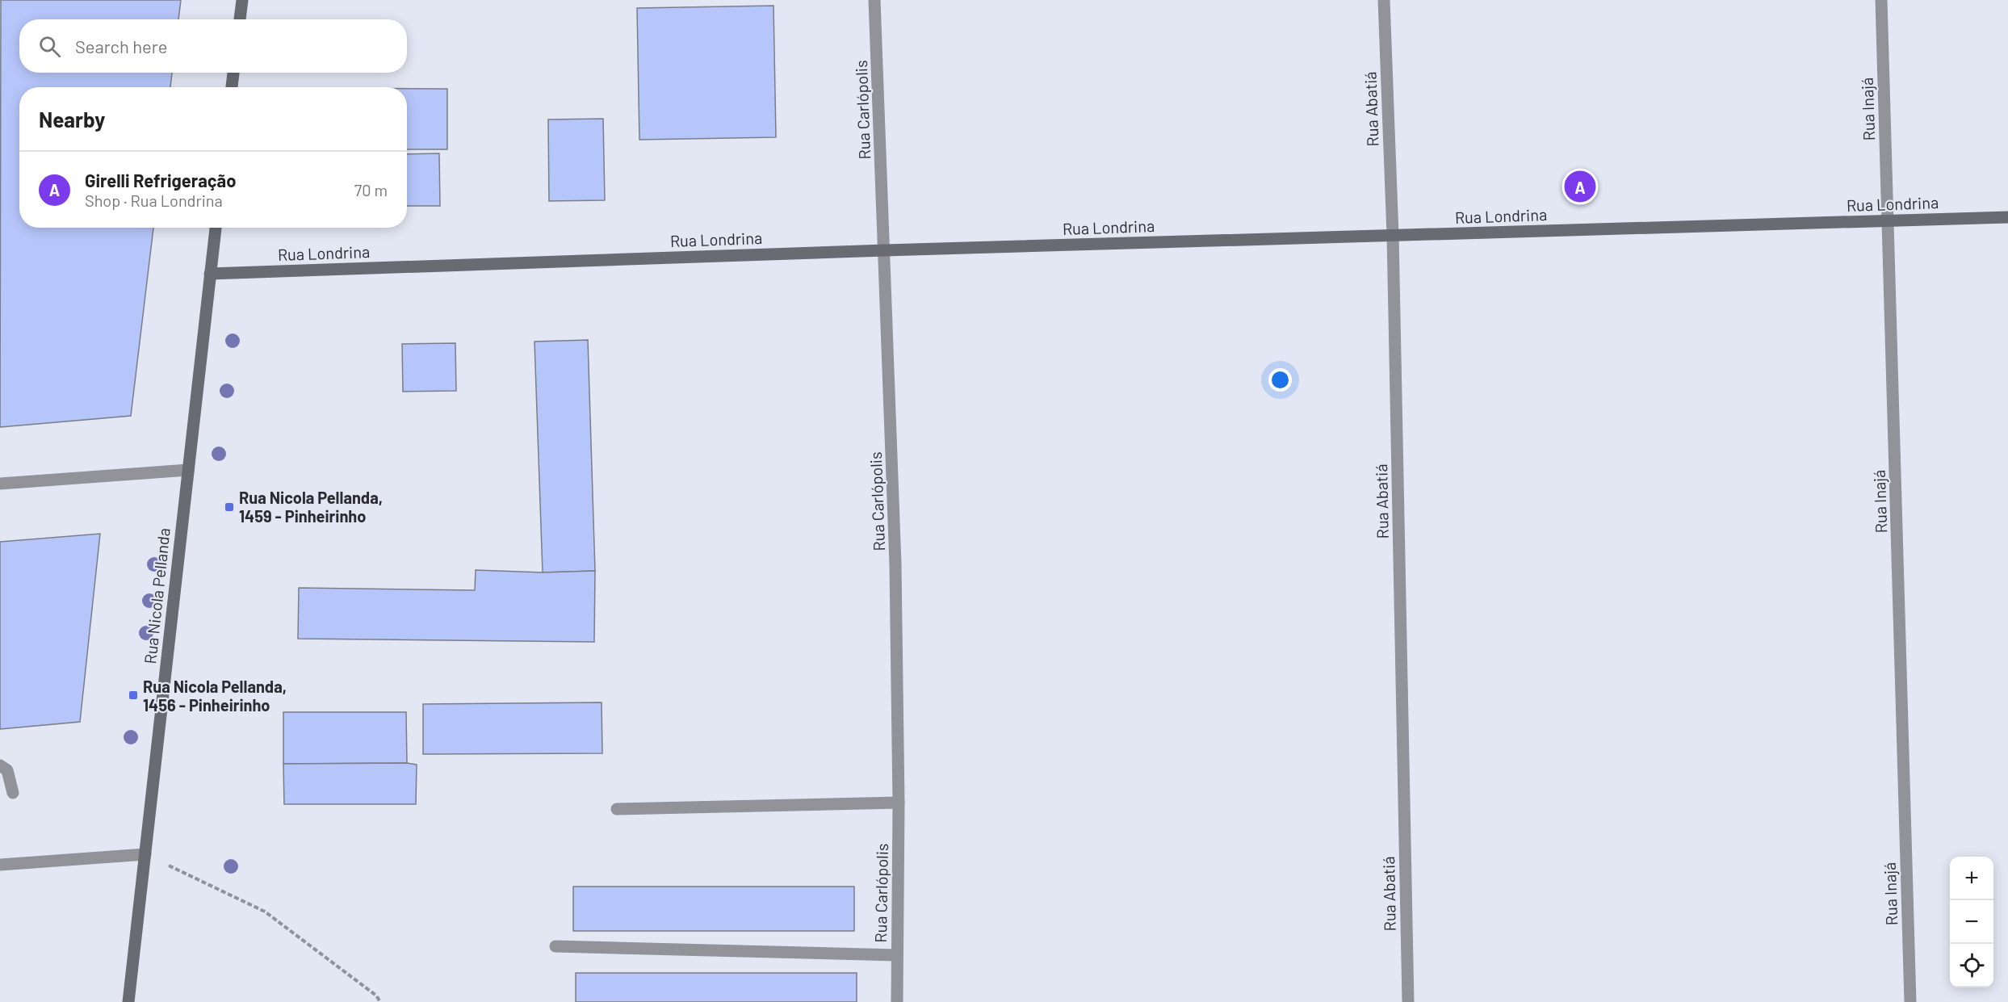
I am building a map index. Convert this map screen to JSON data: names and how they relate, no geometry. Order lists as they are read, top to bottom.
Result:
{
  "streets": {
    "street": [
      "Rua Abatiá",
      "Rua Inajá",
      "Rua Carlópolis",
      "Rua Londrina",
      "Rua Nicola Pellanda"
    ]
  },
  "crossings": [
    ["Rua Abatiá", "Rua Londrina"],
    ["Rua Inajá", "Rua Londrina"],
    ["Rua Carlópolis", "Rua Londrina"],
    ["Rua Londrina", "Rua Nicola Pellanda"]
  ],
  "places": {
    "transit": ["Rua Nicola Pellanda, 1459 - Pinheirinho", "Rua Nicola Pellanda, 1456 - Pinheirinho"]
  },
  "page": {
    "search": "Search here",
    "heading": "Nearby",
    "list": [
      {
        "mark": "A",
        "name": "Girelli Refrigeração",
        "note": "Shop · Rua Londrina",
        "value": "70 m"
      }
    ],
    "pins": "A",
    "map_buttons": ["+", "−"]
  }
}
